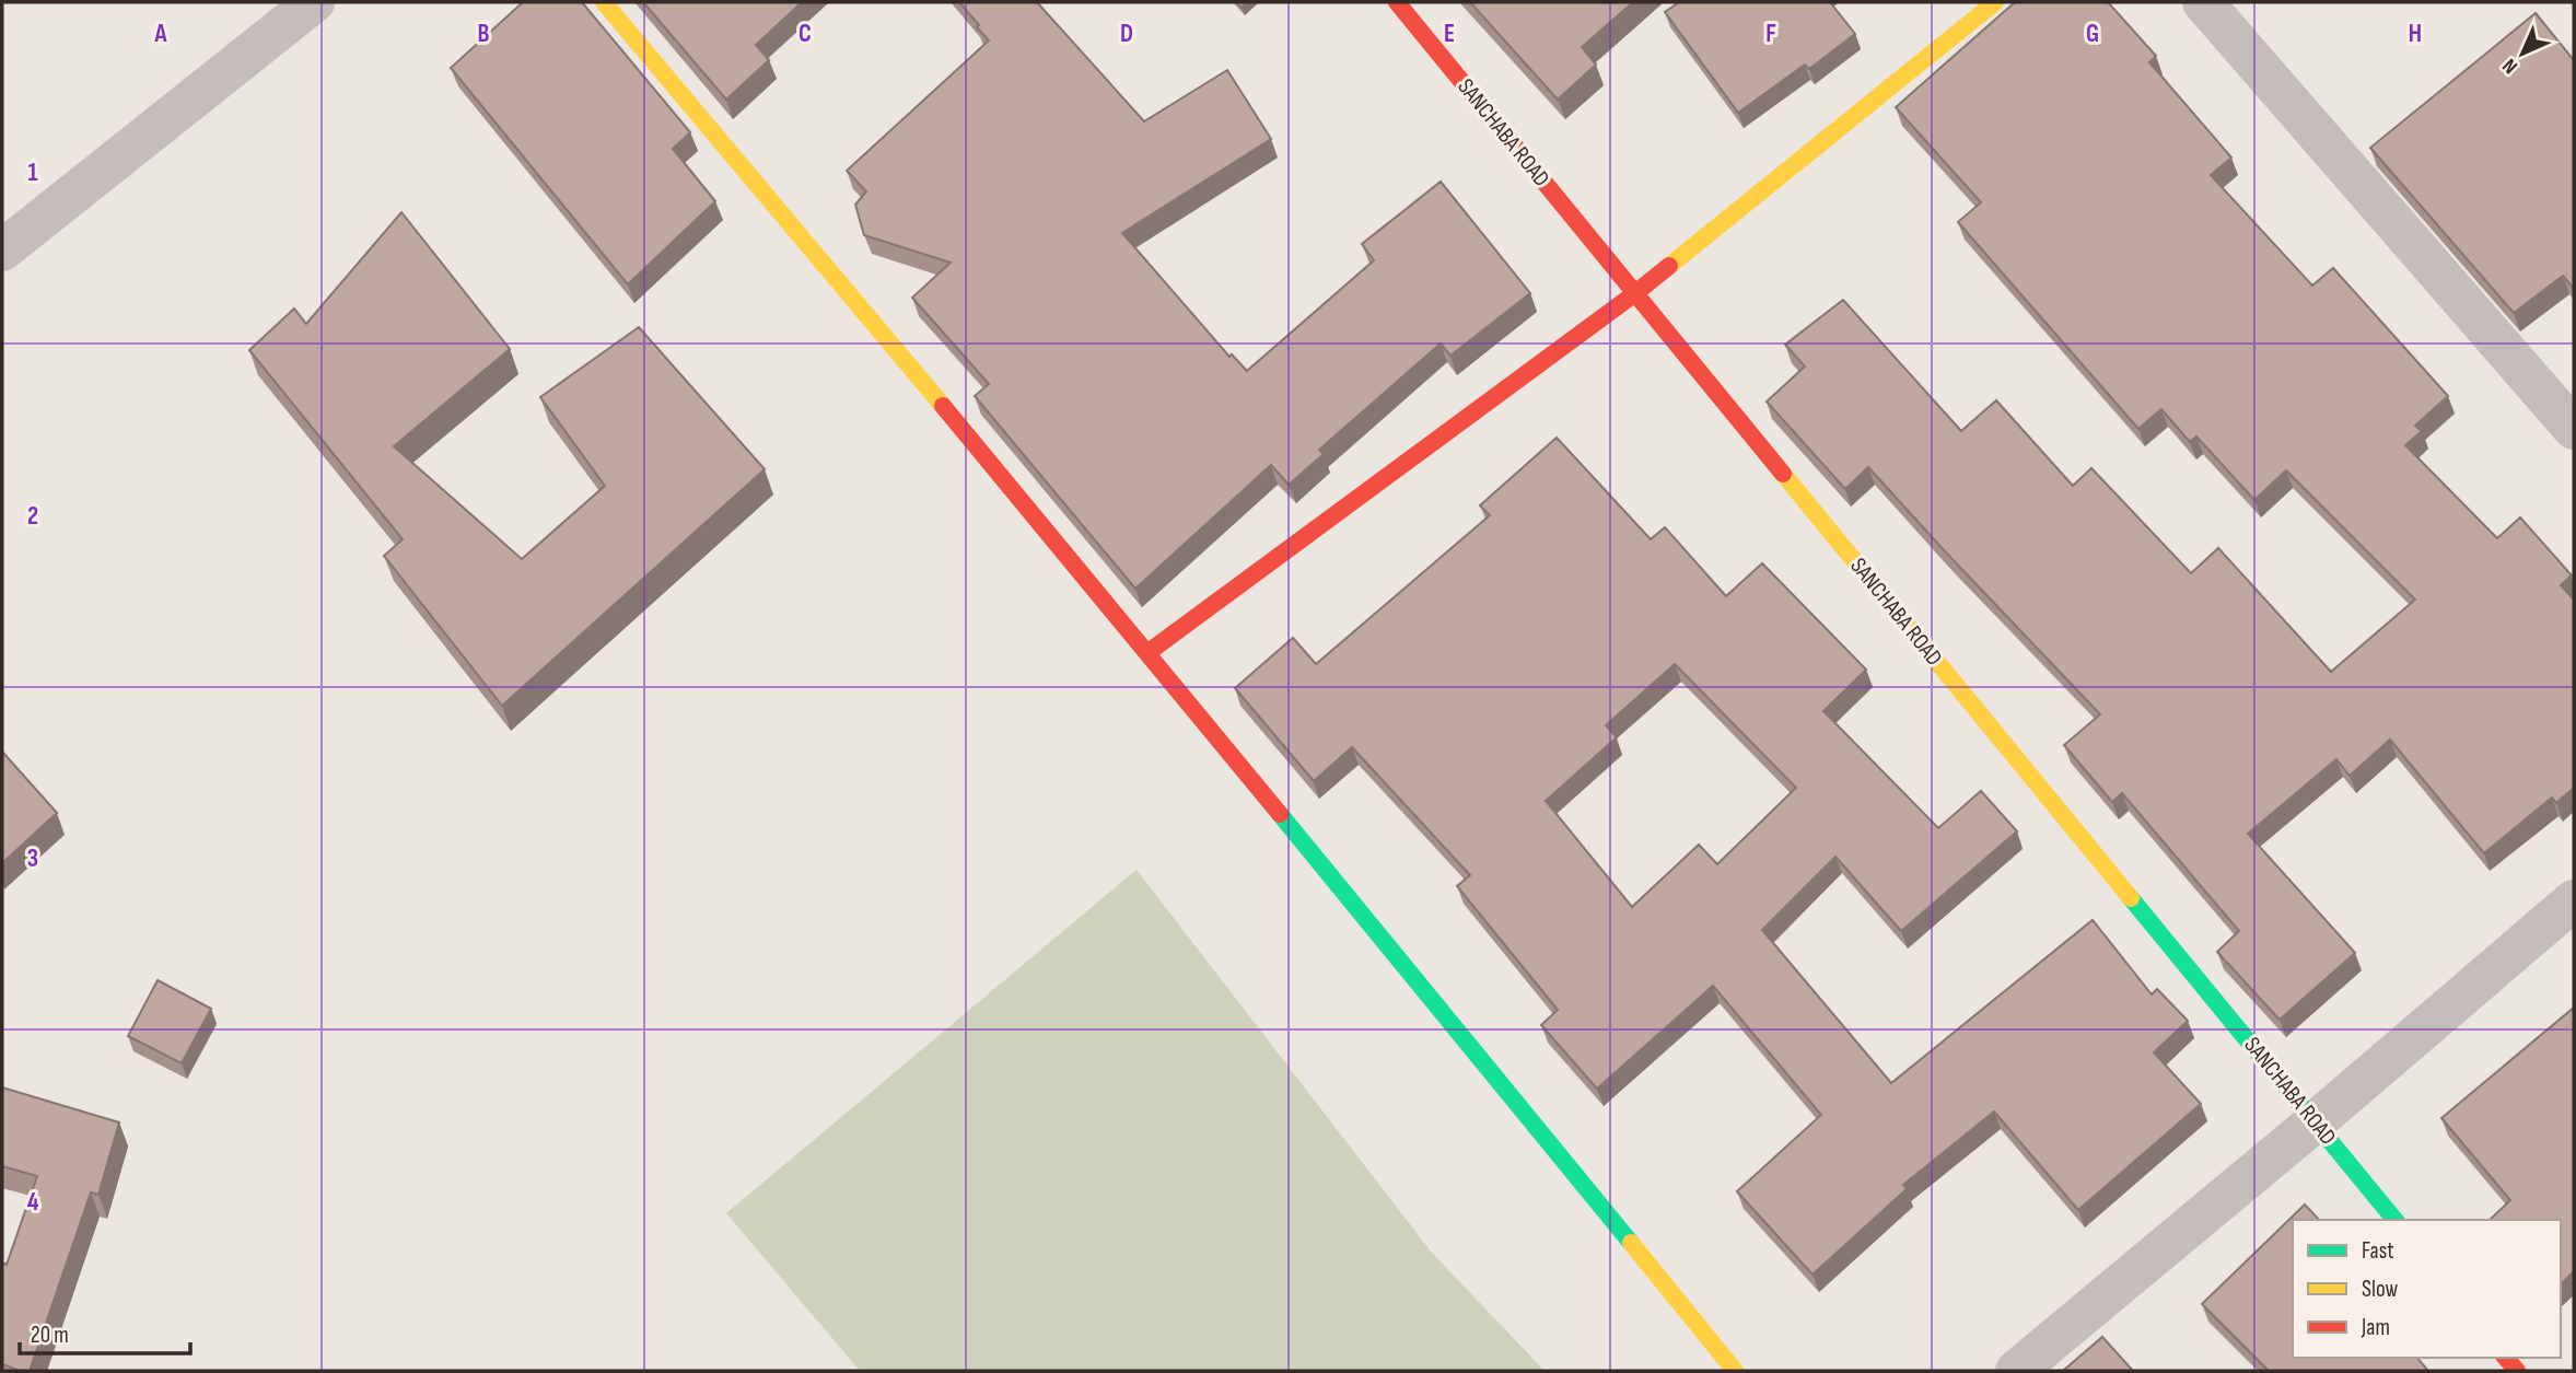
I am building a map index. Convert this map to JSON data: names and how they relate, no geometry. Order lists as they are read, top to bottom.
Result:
{
  "streets": {
    "street": ["SANCHABA ROAD"]
  },
  "legend": ["Fast", "Slow", "Jam"],
  "scale_bar": "20 m",
  "north": "bottom left",
  "grid": {
    "columns": [
      "A",
      "B",
      "C",
      "D",
      "E",
      "F",
      "G",
      "H"
    ],
    "rows": [
      "1",
      "2",
      "3",
      "4"
    ]
  }
}
